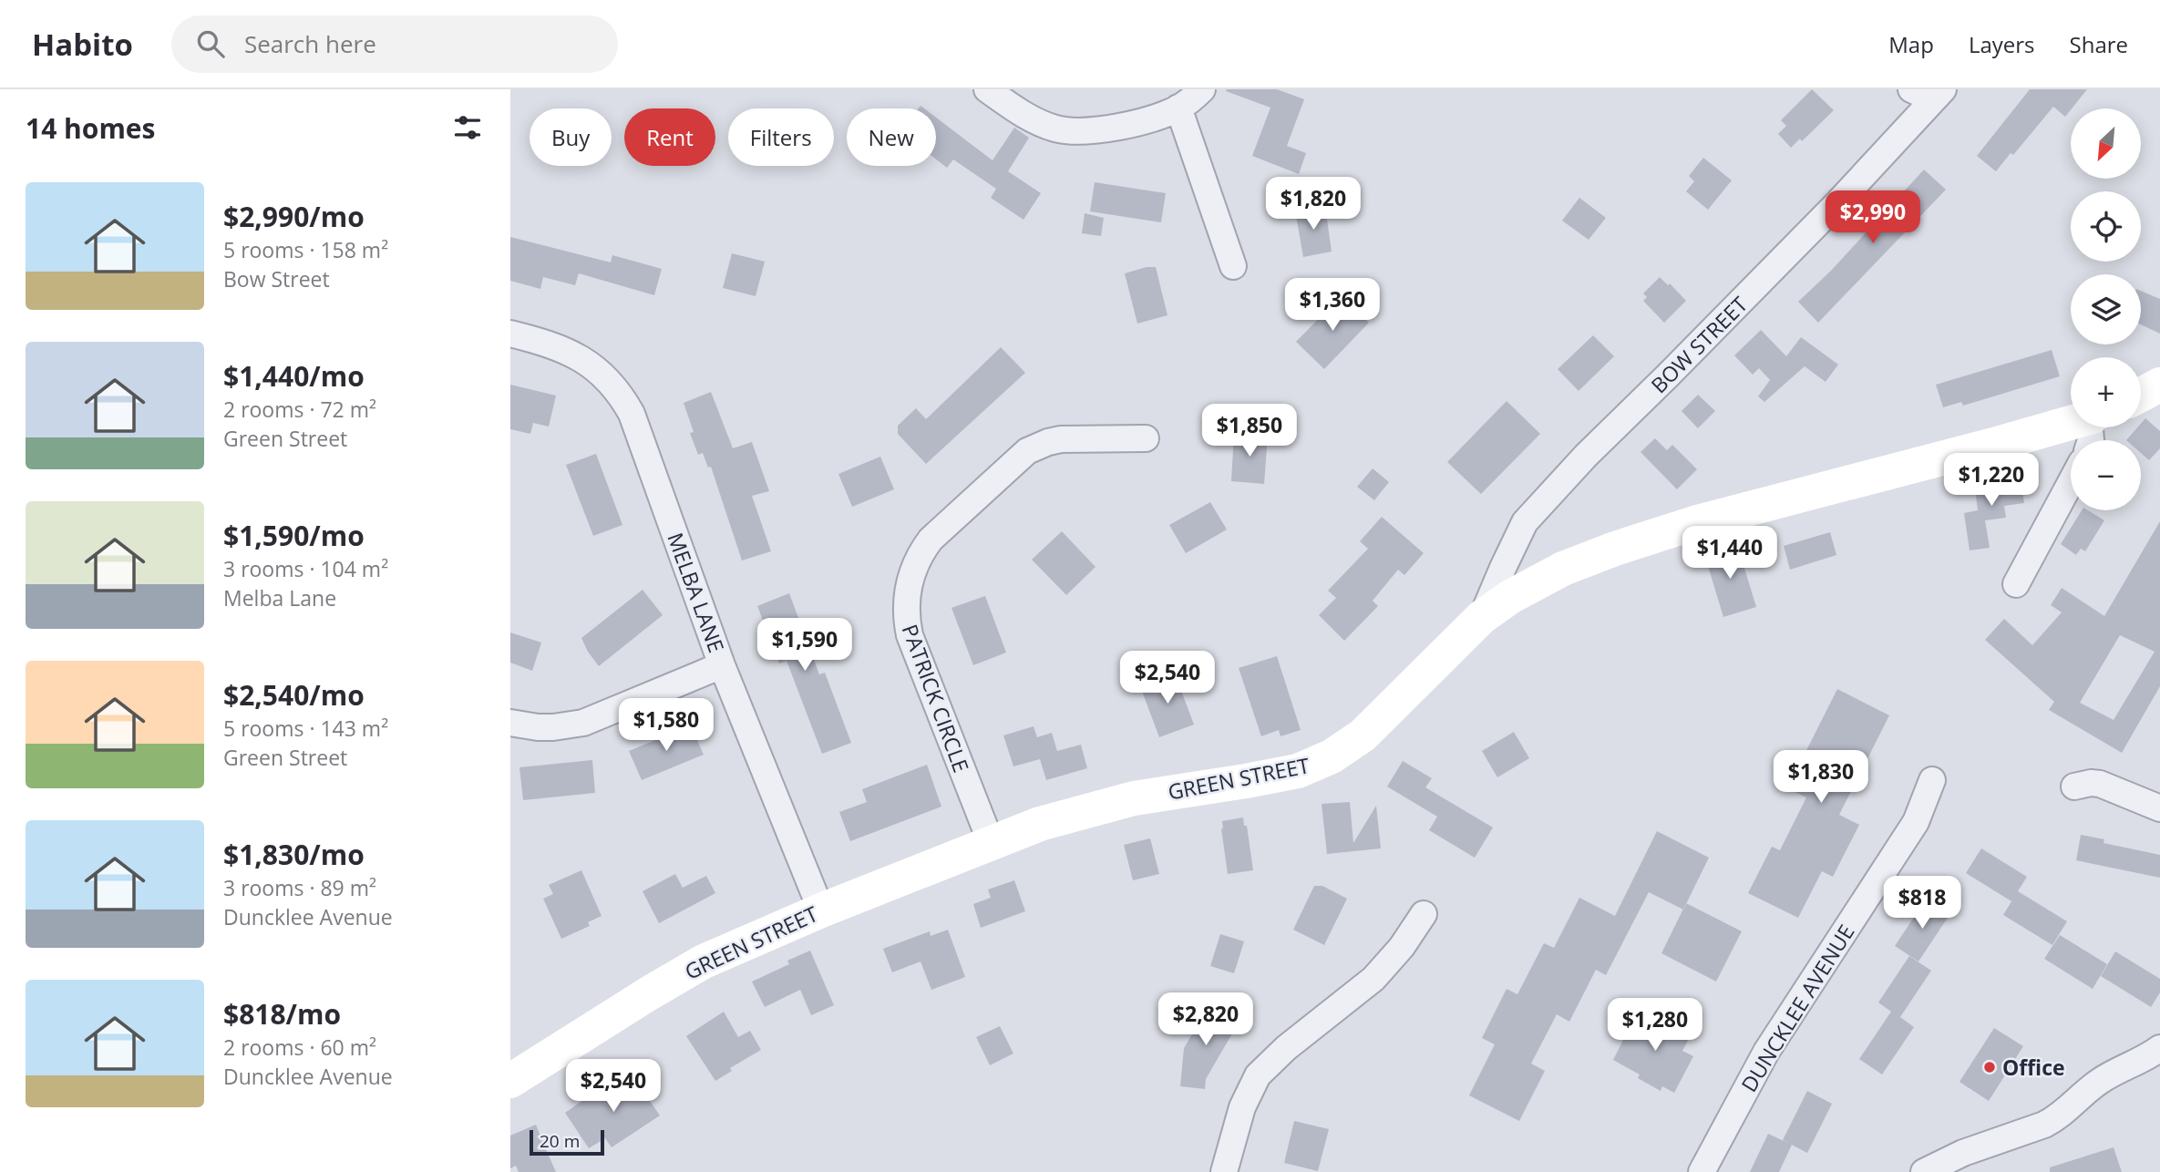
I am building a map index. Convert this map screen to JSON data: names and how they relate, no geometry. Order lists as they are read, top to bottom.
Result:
{
  "streets": {
    "street": [
      "BOW STREET",
      "MELBA LANE",
      "PATRICK CIRCLE",
      "GREEN STREET",
      "DUNCKLEE AVENUE"
    ]
  },
  "crossings": [
    ["BOW STREET", "GREEN STREET"],
    ["MELBA LANE", "GREEN STREET"],
    ["PATRICK CIRCLE", "GREEN STREET"]
  ],
  "places": ["Office"],
  "scale_bar": "20 m",
  "north": "bottom left",
  "page": {
    "header": "Habito",
    "search": "Search here",
    "nav": ["Map", "Layers", "Share"],
    "heading": "14 homes",
    "map_buttons": ["+", "−"],
    "chip": [
      "Buy",
      "Rent",
      "Filters",
      "New"
    ],
    "list": [
      {
        "name": "$2,990/mo",
        "note": "5 rooms · 158 m² · Bow Street"
      },
      {
        "name": "$1,440/mo",
        "note": "2 rooms · 72 m² · Green Street"
      },
      {
        "name": "$1,590/mo",
        "note": "3 rooms · 104 m² · Melba Lane"
      },
      {
        "name": "$2,540/mo",
        "note": "5 rooms · 143 m² · Green Street"
      },
      {
        "name": "$1,830/mo",
        "note": "3 rooms · 89 m² · Duncklee Avenue"
      },
      {
        "name": "$818/mo",
        "note": "2 rooms · 60 m² · Duncklee Avenue"
      }
    ],
    "price": [
      "$1,820",
      "$2,990",
      "$1,360",
      "$1,850",
      "$1,220",
      "$1,440",
      "$1,590",
      "$2,540",
      "$1,580",
      "$1,830",
      "$818",
      "$2,820",
      "$1,280",
      "$2,540"
    ],
    "scale": "20 m"
  }
}
